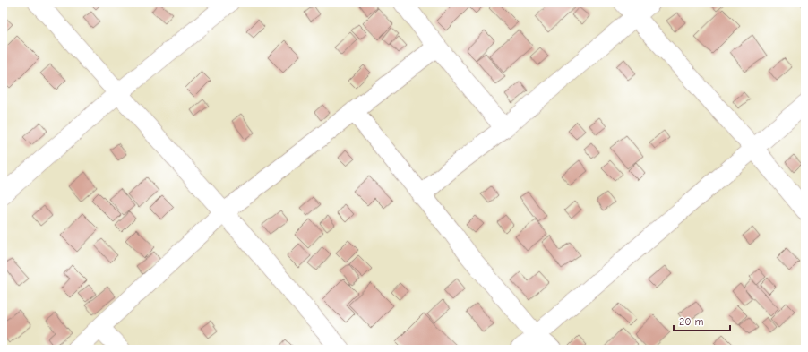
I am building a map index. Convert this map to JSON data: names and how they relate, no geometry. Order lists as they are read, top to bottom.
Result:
{
  "scale_bar": "20 m"
}
